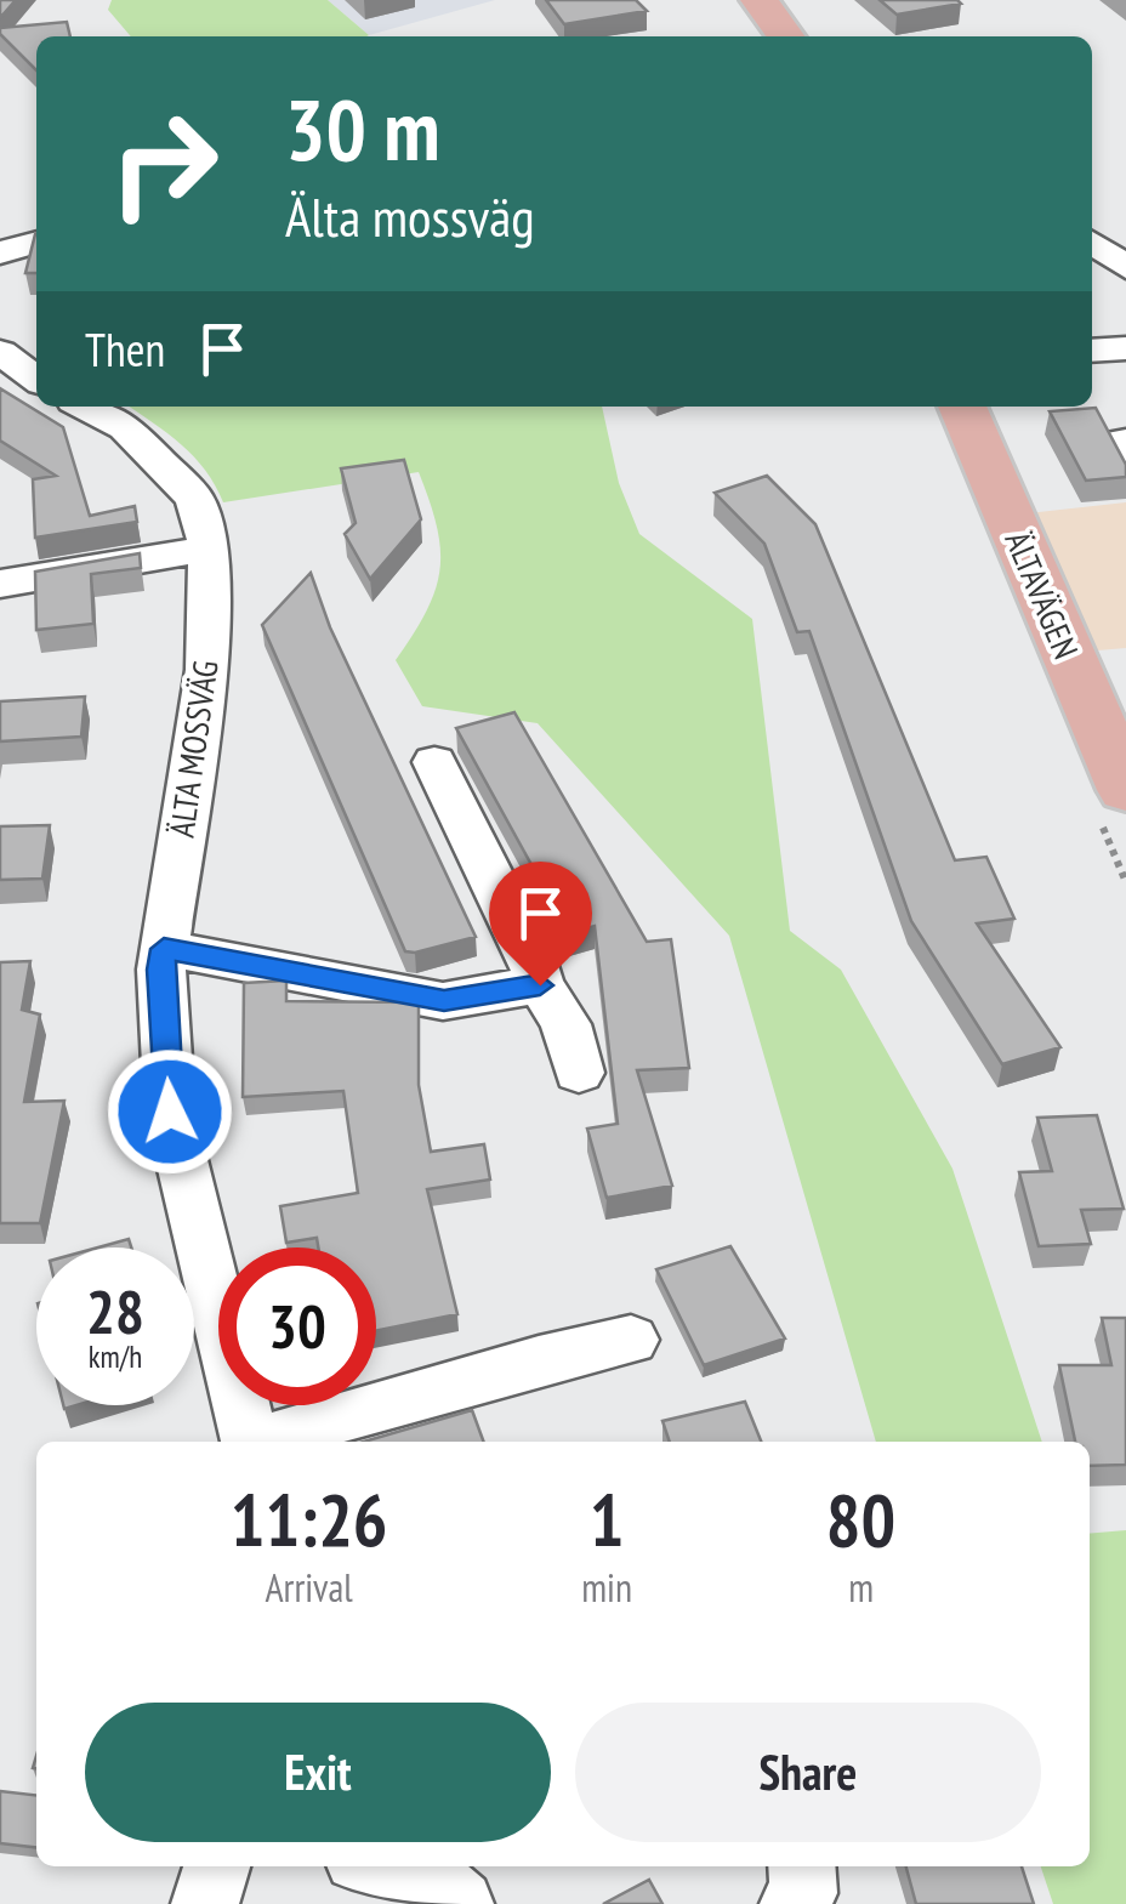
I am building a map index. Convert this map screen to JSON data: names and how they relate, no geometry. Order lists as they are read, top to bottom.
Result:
{
  "streets": {
    "main road": ["ÄLTAVÄGEN"],
    "street": ["ÄLTA MOSSVÄG"]
  },
  "page": {
    "turn": ["30 m", "Älta mossväg"],
    "then": "Then",
    "speed": "28 km/h",
    "limit": "30",
    "eta": [
      "11:26",
      "Arrival",
      "1",
      "min",
      "80",
      "m"
    ],
    "buttons": ["Exit", "Share"]
  }
}
